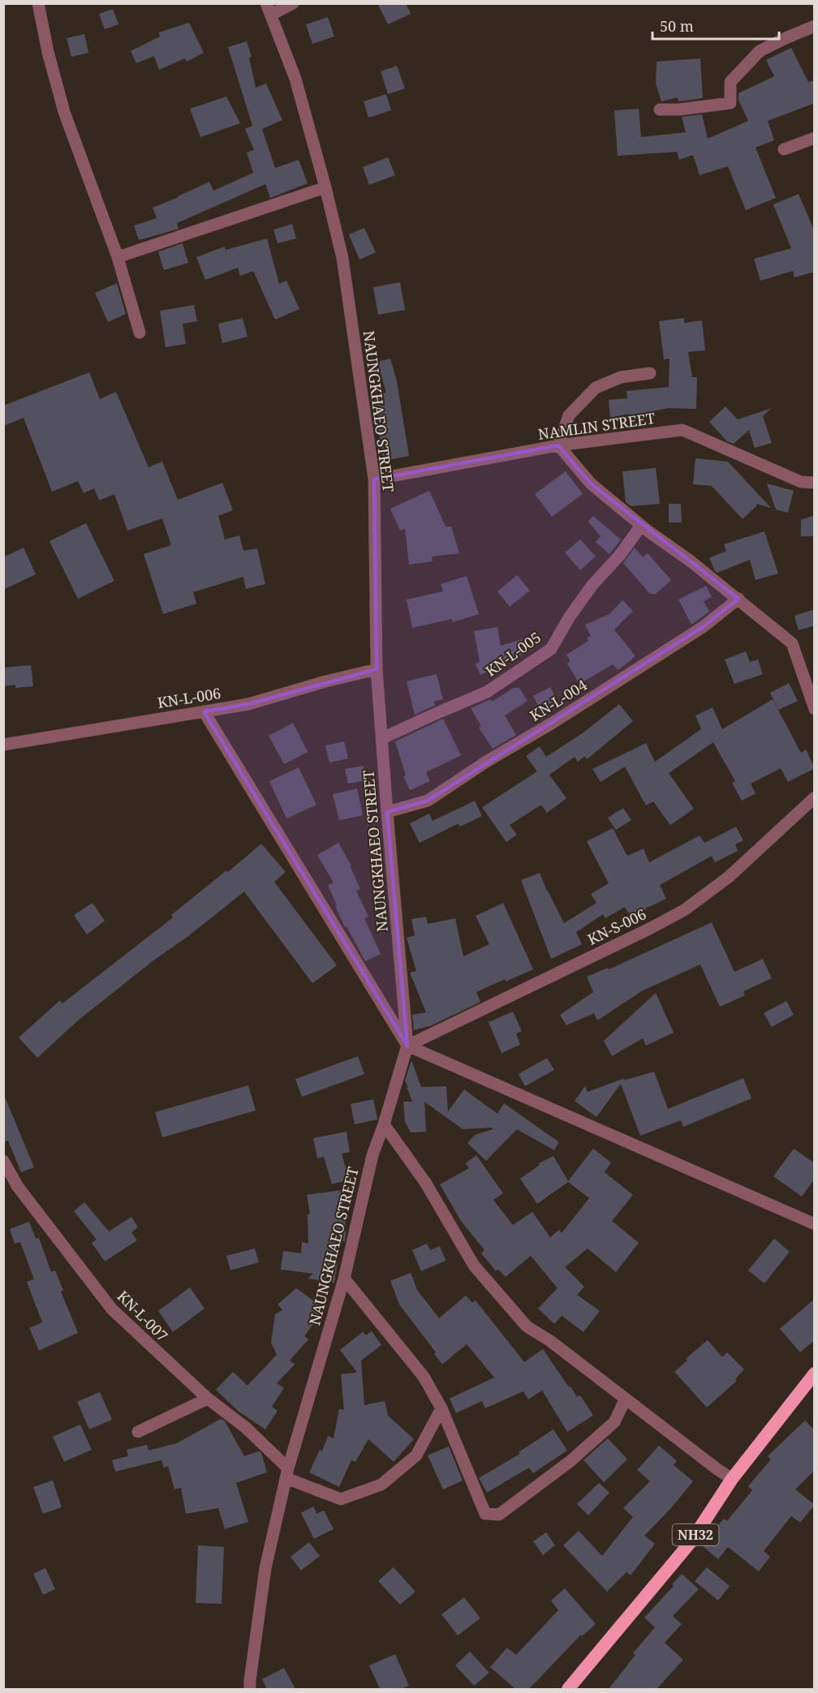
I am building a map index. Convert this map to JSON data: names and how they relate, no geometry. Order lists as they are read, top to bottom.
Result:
{
  "streets": {
    "highway": ["NH32"],
    "street": [
      "NAUNGKHAEO STREET",
      "NAMLIN STREET",
      "KN-L-005",
      "KN-L-006",
      "KN-L-004",
      "KN-S-006",
      "KN-L-007"
    ]
  },
  "crossings": [
    ["NAUNGKHAEO STREET", "NAMLIN STREET"],
    ["NAUNGKHAEO STREET", "KN-L-005"],
    ["NAUNGKHAEO STREET", "KN-L-006"],
    ["NAUNGKHAEO STREET", "KN-L-004"],
    ["NAUNGKHAEO STREET", "KN-S-006"],
    ["NAUNGKHAEO STREET", "KN-L-007"]
  ],
  "scale_bar": "50 m"
}
